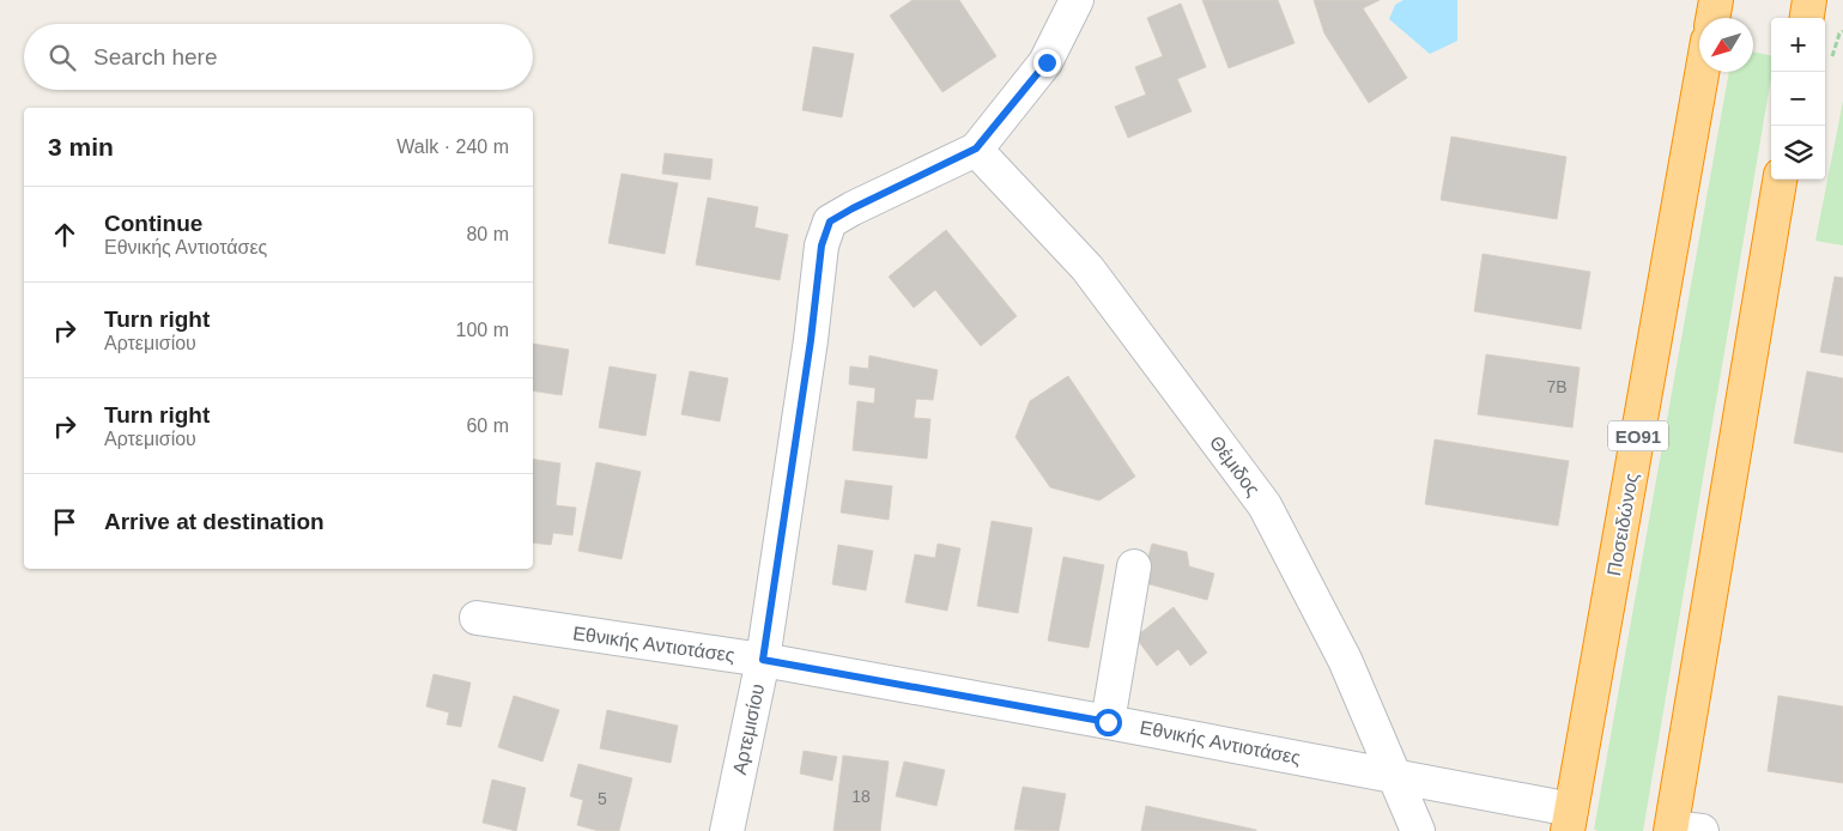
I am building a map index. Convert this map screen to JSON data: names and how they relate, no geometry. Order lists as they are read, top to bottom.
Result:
{
  "streets": {
    "highway": ["ΕΟ91", "Ποσειδώνος"],
    "street": ["Θέμιδος", "Εθνικής Αντιοτάσες", "Αρτεμισίου"]
  },
  "crossings": [
    ["Θέμιδος", "Εθνικής Αντιοτάσες"],
    ["Θέμιδος", "Αρτεμισίου"],
    ["Ποσειδώνος", "Εθνικής Αντιοτάσες"],
    ["Εθνικής Αντιοτάσες", "Αρτεμισίου"]
  ],
  "house_numbers": ["7B", "18", "5"],
  "north": "bottom left",
  "page": {
    "map_buttons": ["+", "−"],
    "search": "Search here",
    "heading": ["3 min", "Walk · 240 m"],
    "list": [
      ["Continue", "Εθνικής Αντιοτάσες", "80 m"],
      ["Turn right", "Αρτεμισίου", "100 m"],
      ["Turn right", "Αρτεμισίου", "60 m"],
      "Arrive at destination"
    ]
  }
}
